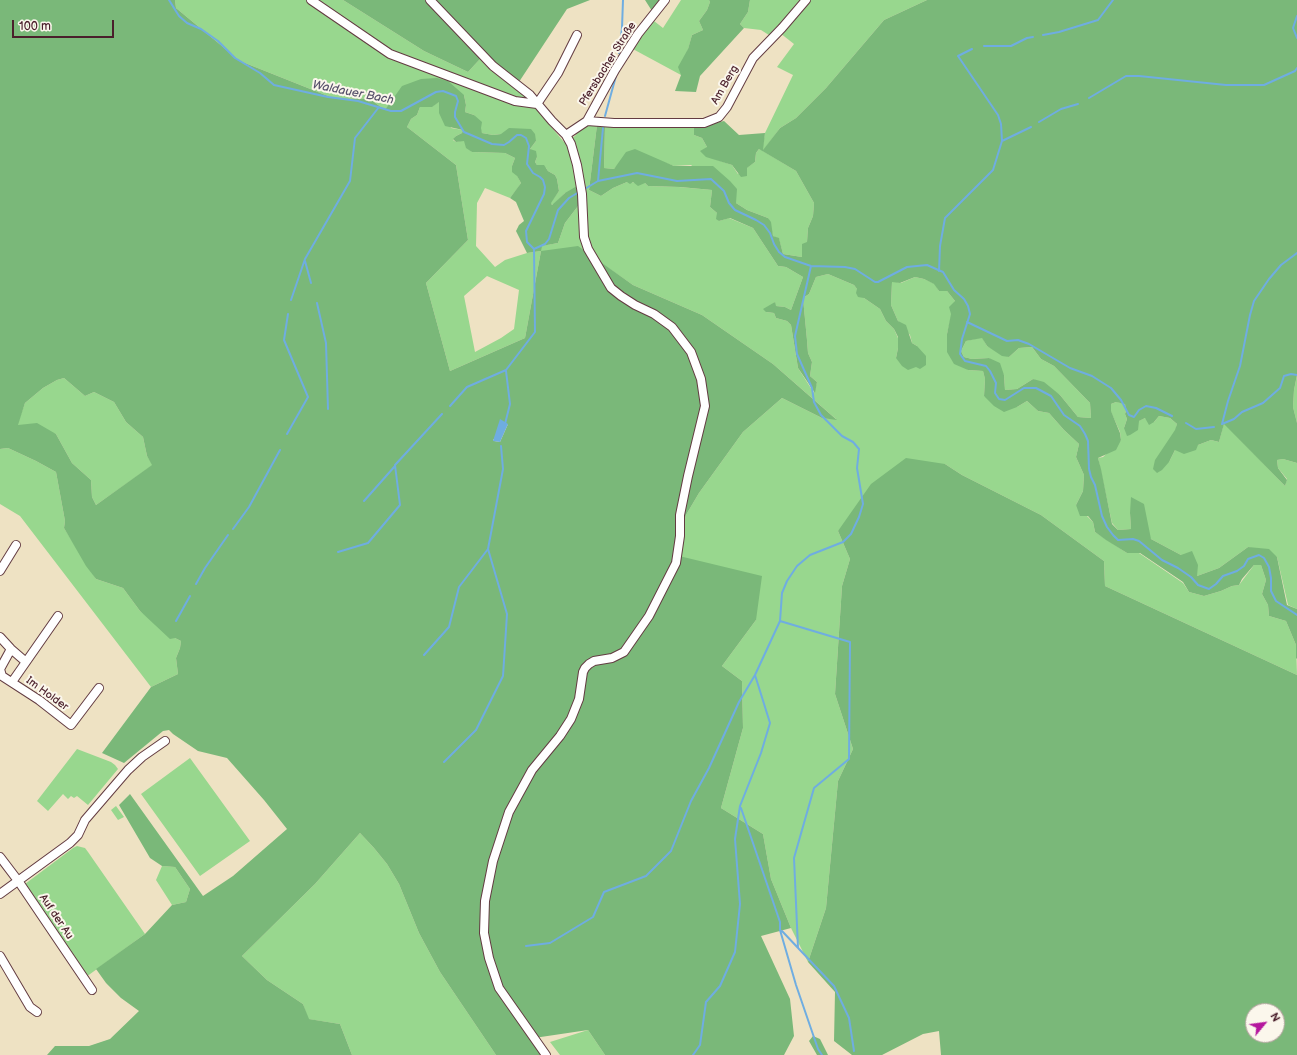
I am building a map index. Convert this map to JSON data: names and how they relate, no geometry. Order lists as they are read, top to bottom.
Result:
{
  "streets": {
    "street": [
      "Pfersbacher Straße",
      "Am Berg",
      "Im Holder",
      "Auf der Au"
    ]
  },
  "crossings": [
    ["Pfersbacher Straße", "Am Berg"]
  ],
  "water": ["Waldauer Bach"],
  "scale_bar": "100 m",
  "north": "top right"
}
